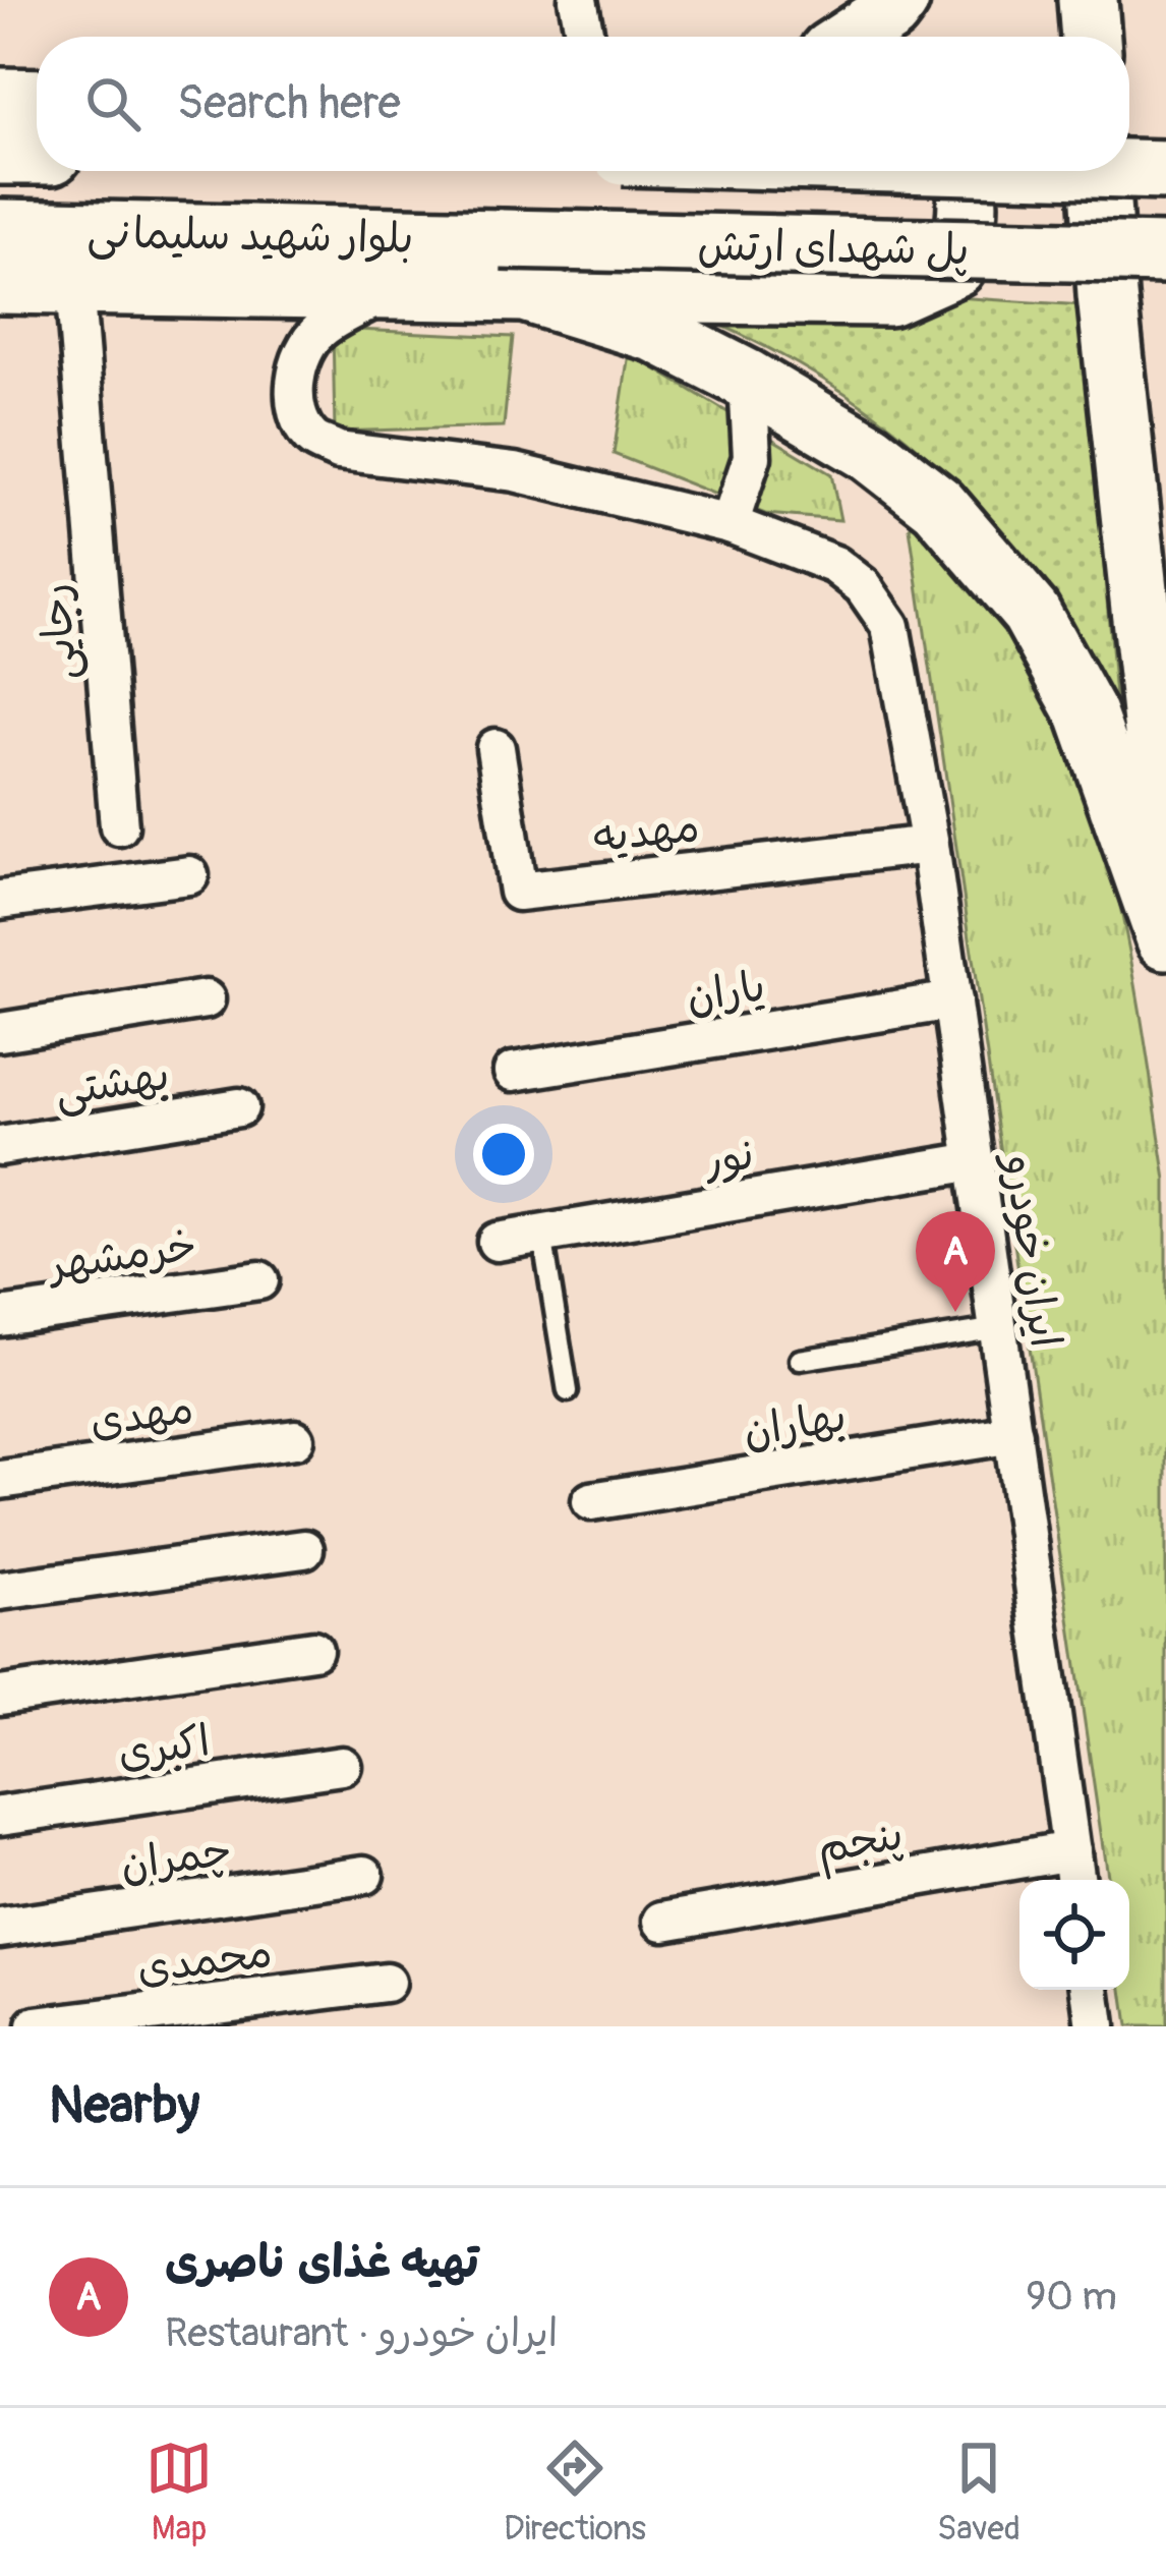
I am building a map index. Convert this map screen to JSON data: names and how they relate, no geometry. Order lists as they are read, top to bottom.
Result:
{
  "streets": {
    "main road": ["بلوار شهید سلیمانی", "پل شهدای ارتش"],
    "street": [
      "رجایی",
      "مهدیه",
      "یاران",
      "بهشتی",
      "نور",
      "ایران خودرو",
      "خرمشهر",
      "مهدی",
      "بهاران",
      "اکبری",
      "پنجم",
      "چمران",
      "محمدی"
    ]
  },
  "crossings": [
    ["بلوار شهید سلیمانی", "پل شهدای ارتش"],
    ["مهدیه", "ایران خودرو"],
    ["یاران", "ایران خودرو"],
    ["نور", "ایران خودرو"],
    ["ایران خودرو", "بهاران"],
    ["ایران خودرو", "پنجم"]
  ],
  "page": {
    "search": "Search here",
    "pins": "A",
    "heading": "Nearby",
    "list": [
      {
        "mark": "A",
        "name": "تهیه غذای ناصری",
        "note": "Restaurant · ایران خودرو",
        "value": "90 m"
      }
    ],
    "nav": ["Map", "Directions", "Saved"]
  }
}
